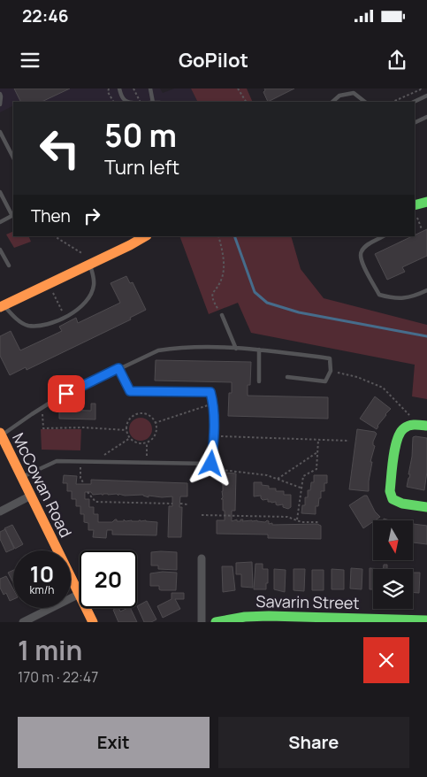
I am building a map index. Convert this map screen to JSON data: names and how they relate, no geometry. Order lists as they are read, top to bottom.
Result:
{
  "streets": {
    "street": ["McCowan Road", "Savarin Street"]
  },
  "north": "bottom",
  "page": {
    "status": "22:46",
    "header": "GoPilot",
    "turn": ["50 m", "Turn left"],
    "then": "Then",
    "speed": "10 km/h",
    "limit": "20",
    "heading": ["1 min", "170 m · 22:47"],
    "buttons": ["Exit", "Share"]
  }
}
